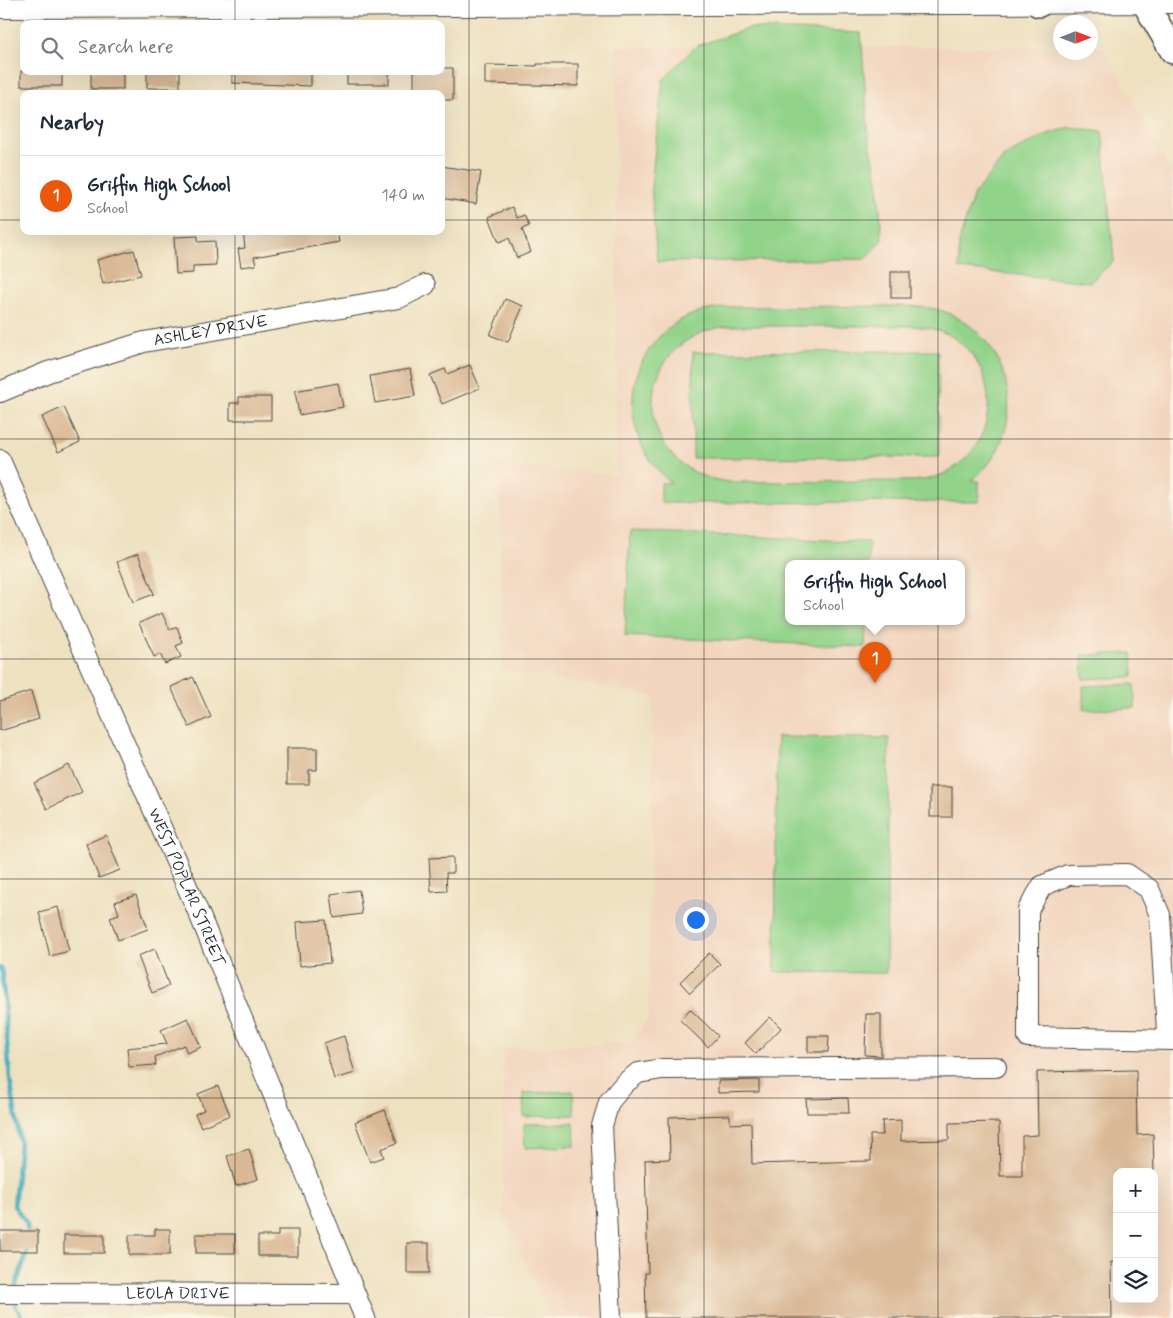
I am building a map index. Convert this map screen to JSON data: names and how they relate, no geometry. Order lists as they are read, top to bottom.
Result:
{
  "streets": {
    "street": ["ASHLEY DRIVE", "WEST POPLAR STREET", "LEOLA DRIVE"]
  },
  "crossings": [
    ["WEST POPLAR STREET", "LEOLA DRIVE"]
  ],
  "north": "right",
  "page": {
    "search": "Search here",
    "heading": "Nearby",
    "list": [
      {
        "mark": "1",
        "name": "Griffin High School",
        "note": "School",
        "value": "140 m"
      }
    ],
    "popup": ["Griffin High School", "School"],
    "pins": "1",
    "map_buttons": ["+", "−"]
  }
}
